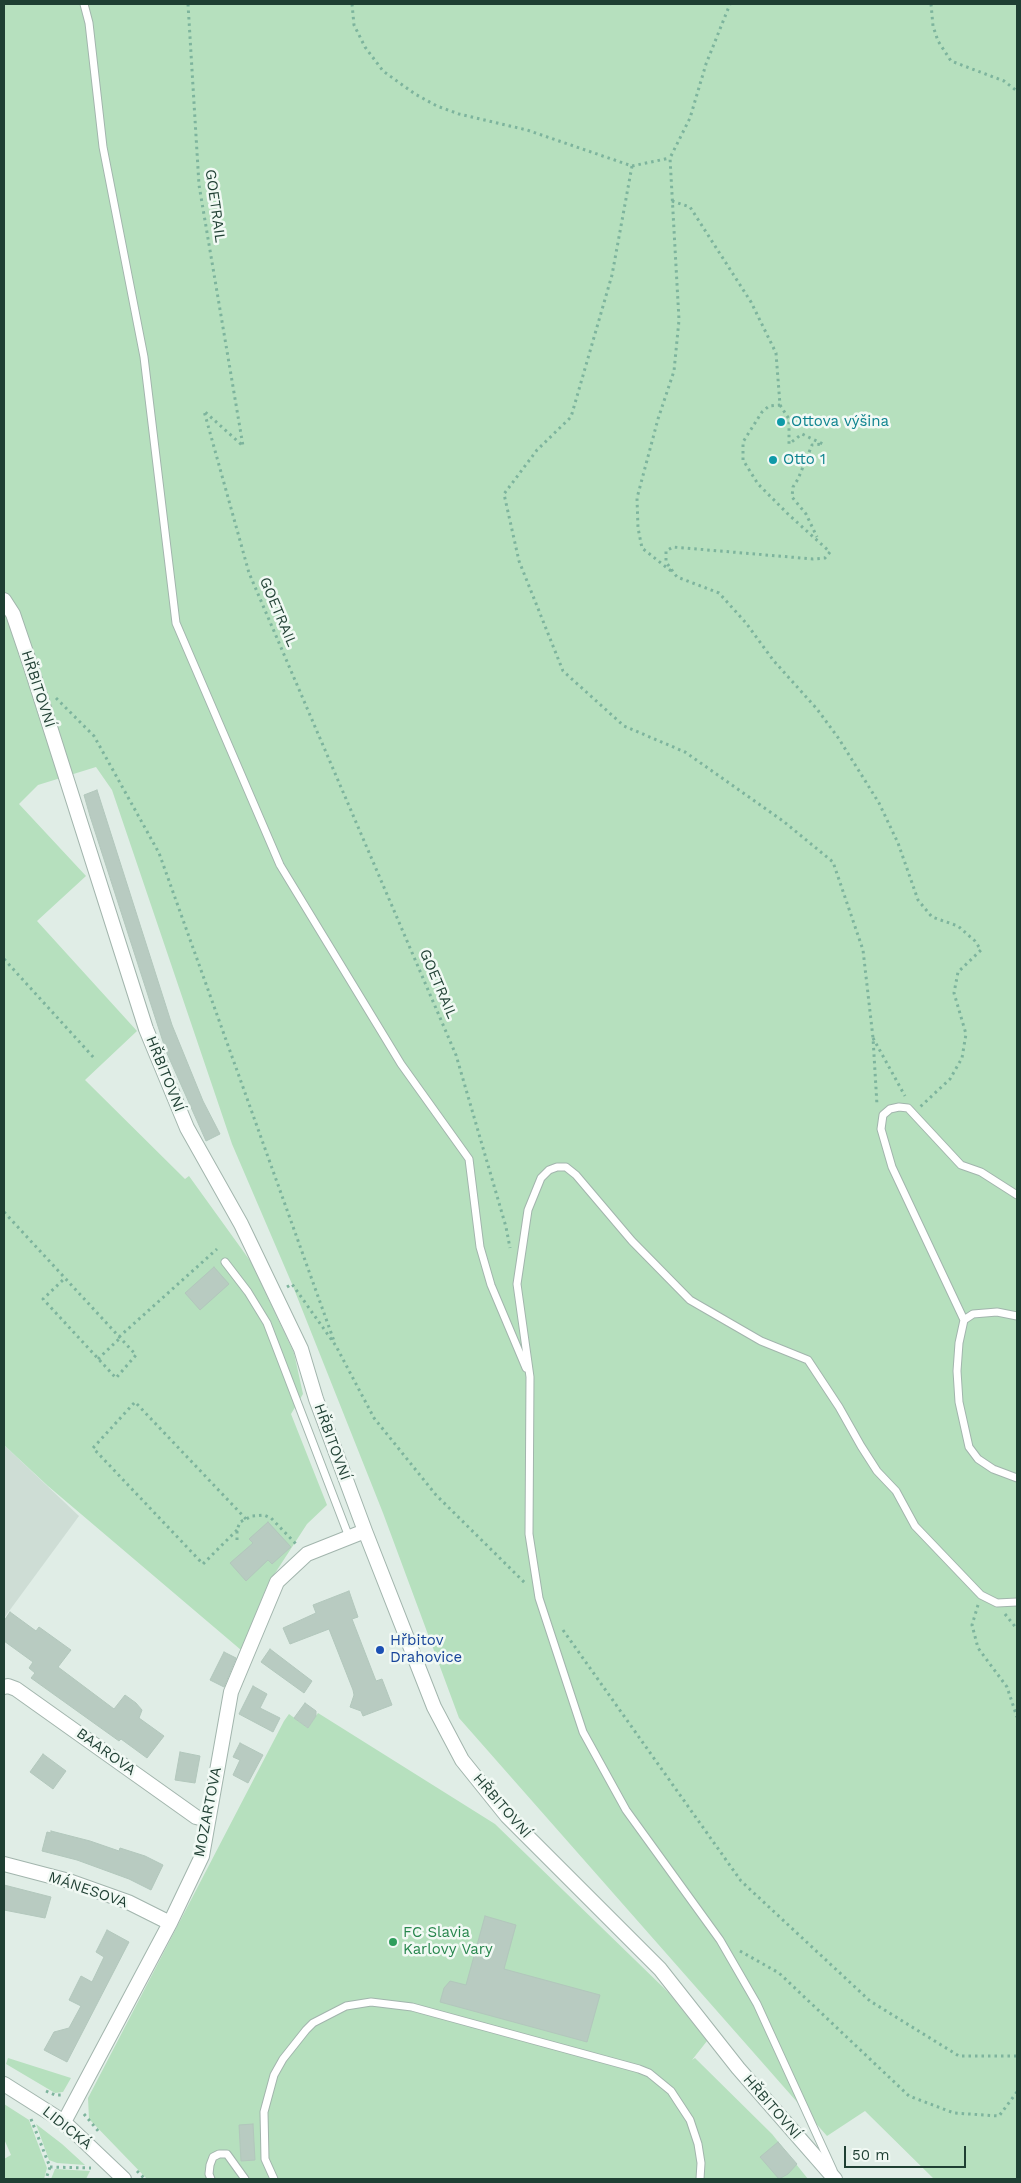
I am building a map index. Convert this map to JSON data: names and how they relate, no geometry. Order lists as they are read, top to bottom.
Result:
{
  "streets": {
    "street": [
      "HŘBITOVNÍ",
      "BAAROVA",
      "MOZARTOVA",
      "MÁNESOVA",
      "LIDICKÁ"
    ],
    "path": ["GOETRAIL"]
  },
  "crossings": [
    ["HŘBITOVNÍ", "MOZARTOVA"],
    ["BAAROVA", "MOZARTOVA"],
    ["MOZARTOVA", "MÁNESOVA"],
    ["MOZARTOVA", "LIDICKÁ"]
  ],
  "places": [
    "Ottova výšina",
    "Otto 1",
    "Hřbitov Drahovice",
    "FC Slavia Karlovy Vary"
  ],
  "scale_bar": "50 m"
}
